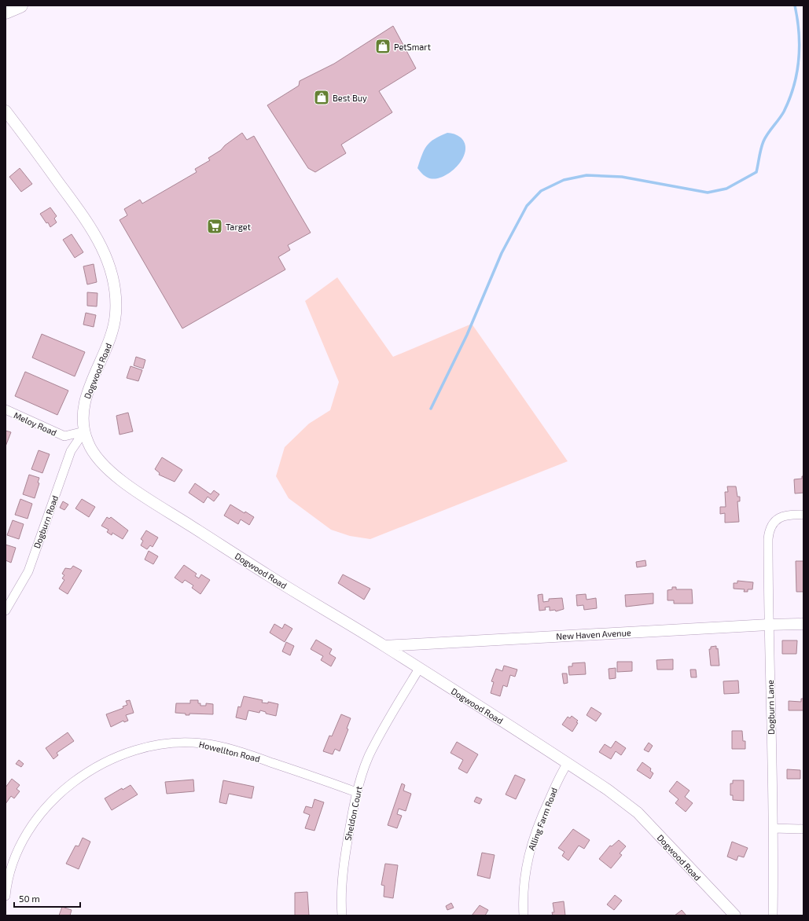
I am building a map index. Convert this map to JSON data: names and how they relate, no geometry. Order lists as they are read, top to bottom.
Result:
{
  "streets": {
    "street": [
      "Dogwood Road",
      "Meloy Road",
      "Dogburn Road",
      "New Haven Avenue",
      "Dogburn Lane",
      "Howellton Road",
      "Sheldon Court",
      "Alling Farm Road"
    ]
  },
  "crossings": [
    ["Dogwood Road", "Meloy Road"],
    ["Dogwood Road", "Dogburn Road"],
    ["Dogwood Road", "New Haven Avenue"],
    ["Dogwood Road", "Sheldon Court"],
    ["Dogwood Road", "Alling Farm Road"],
    ["Meloy Road", "Dogburn Road"],
    ["New Haven Avenue", "Dogburn Lane"],
    ["Howellton Road", "Sheldon Court"]
  ],
  "places": {
    "shop": ["PetSmart", "Best Buy"],
    "supermarket": ["Target"]
  },
  "scale_bar": "50 m"
}
